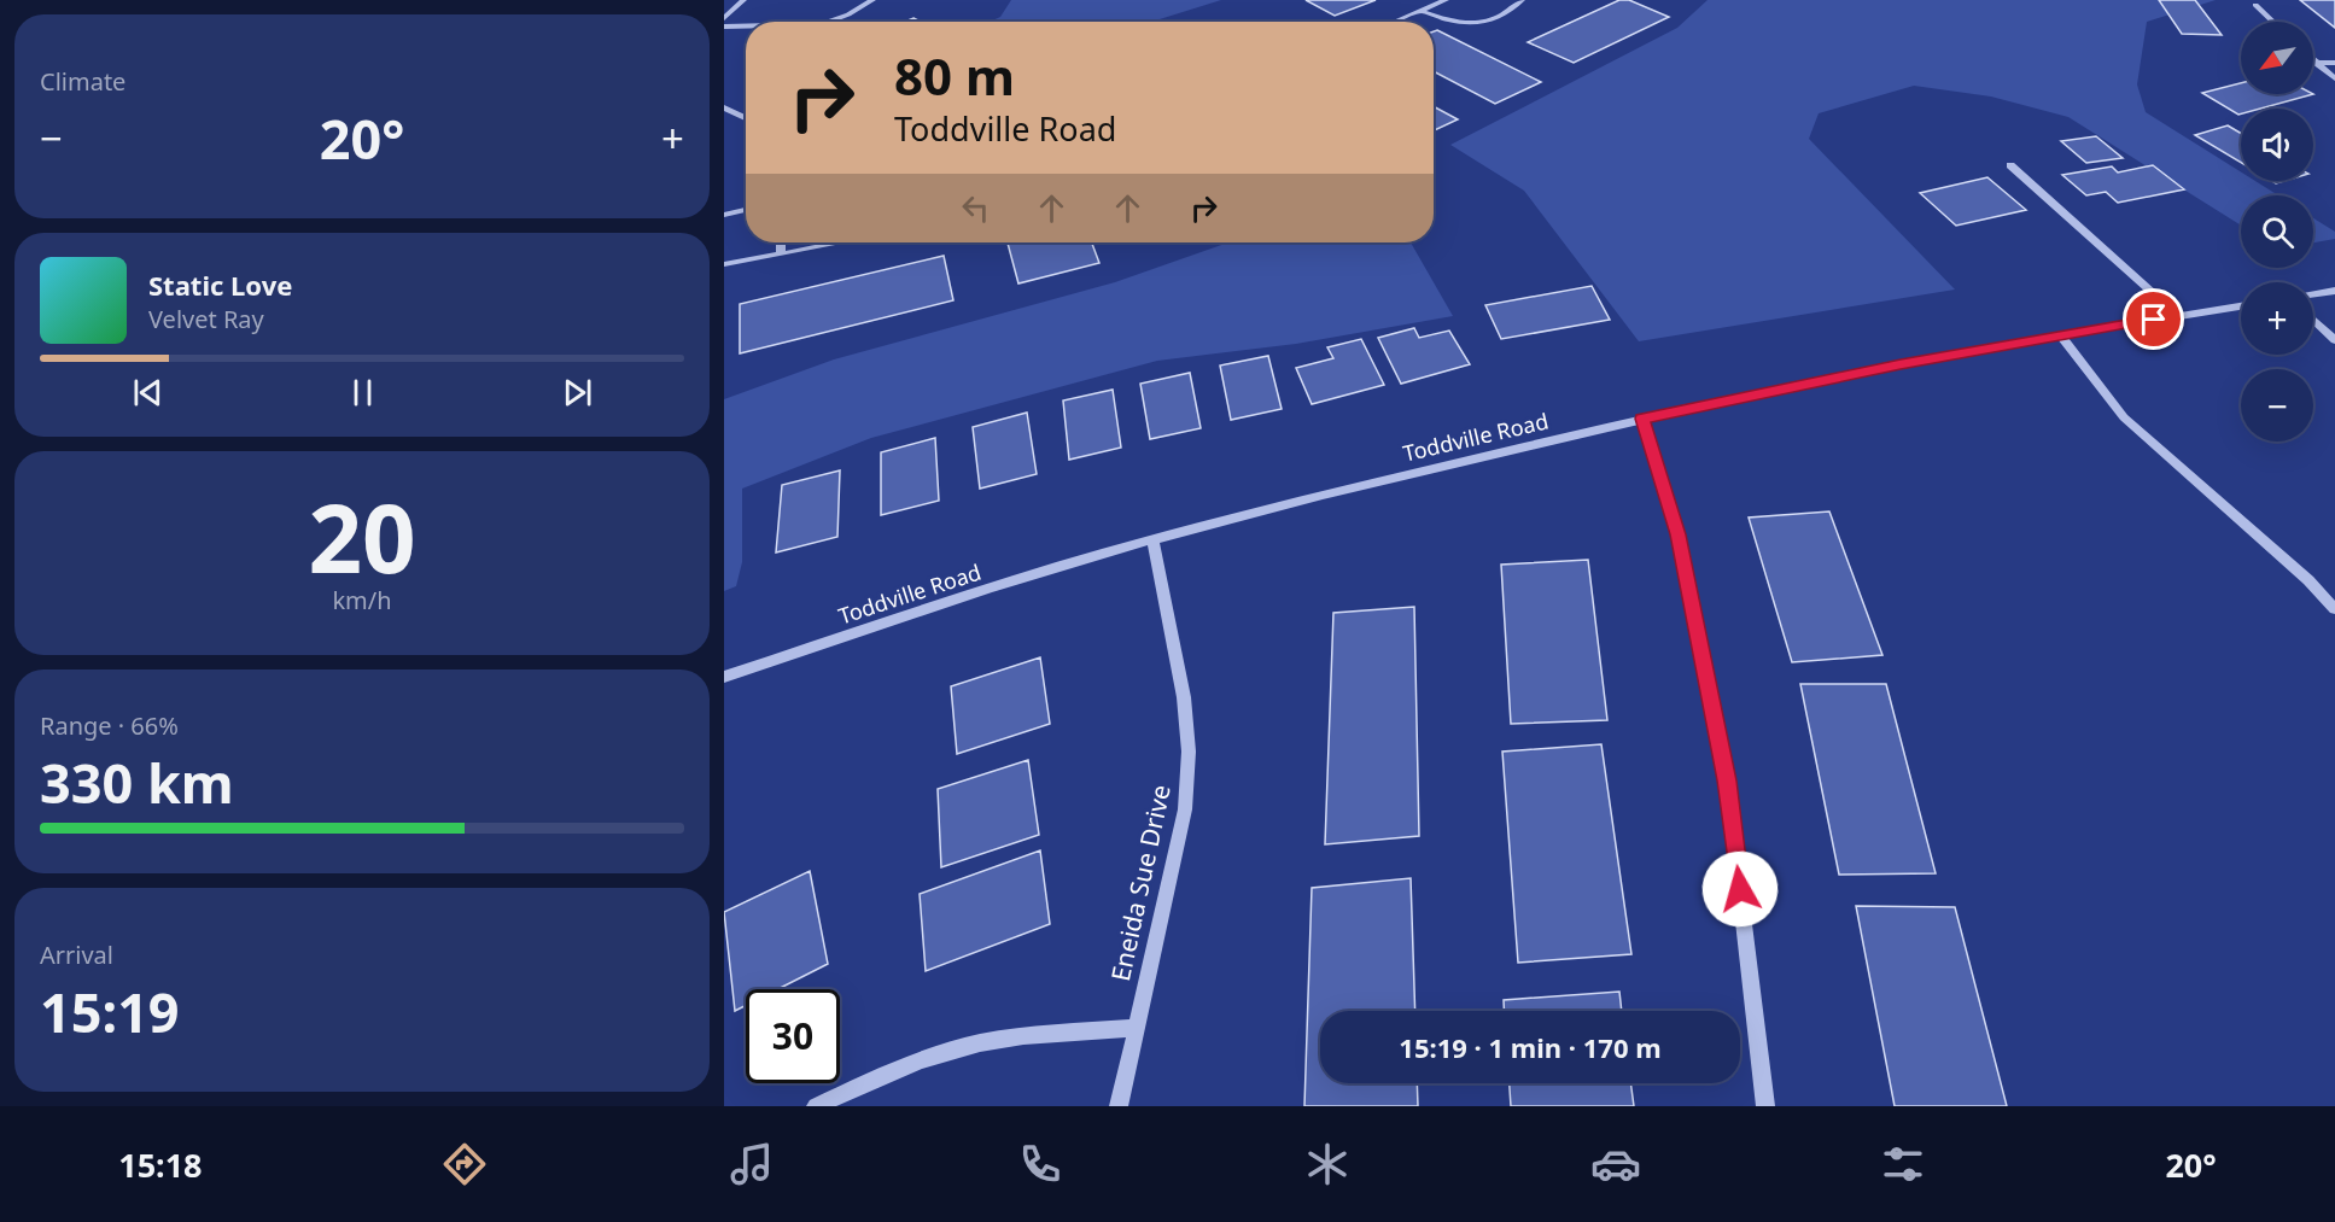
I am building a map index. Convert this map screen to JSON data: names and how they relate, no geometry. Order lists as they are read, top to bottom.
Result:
{
  "streets": {
    "street": ["Toddville Road", "Eneida Sue Drive"]
  },
  "crossings": [
    ["Toddville Road", "Eneida Sue Drive"]
  ],
  "north": "bottom left",
  "page": {
    "tile": [
      "Climate",
      ["20", "km/h"],
      ["Range · 66%", "330 km"],
      ["Arrival", "15:19"]
    ],
    "map_buttons": ["+", "−"],
    "turn": ["80 m", "Toddville Road"],
    "heat": ["−", "20°", "+"],
    "song": ["Static Love", "Velvet Ray"],
    "limit": "30",
    "trip": "15:19 · 1 min · 170 m",
    "tabs": ["15:18", "20°"]
  }
}
